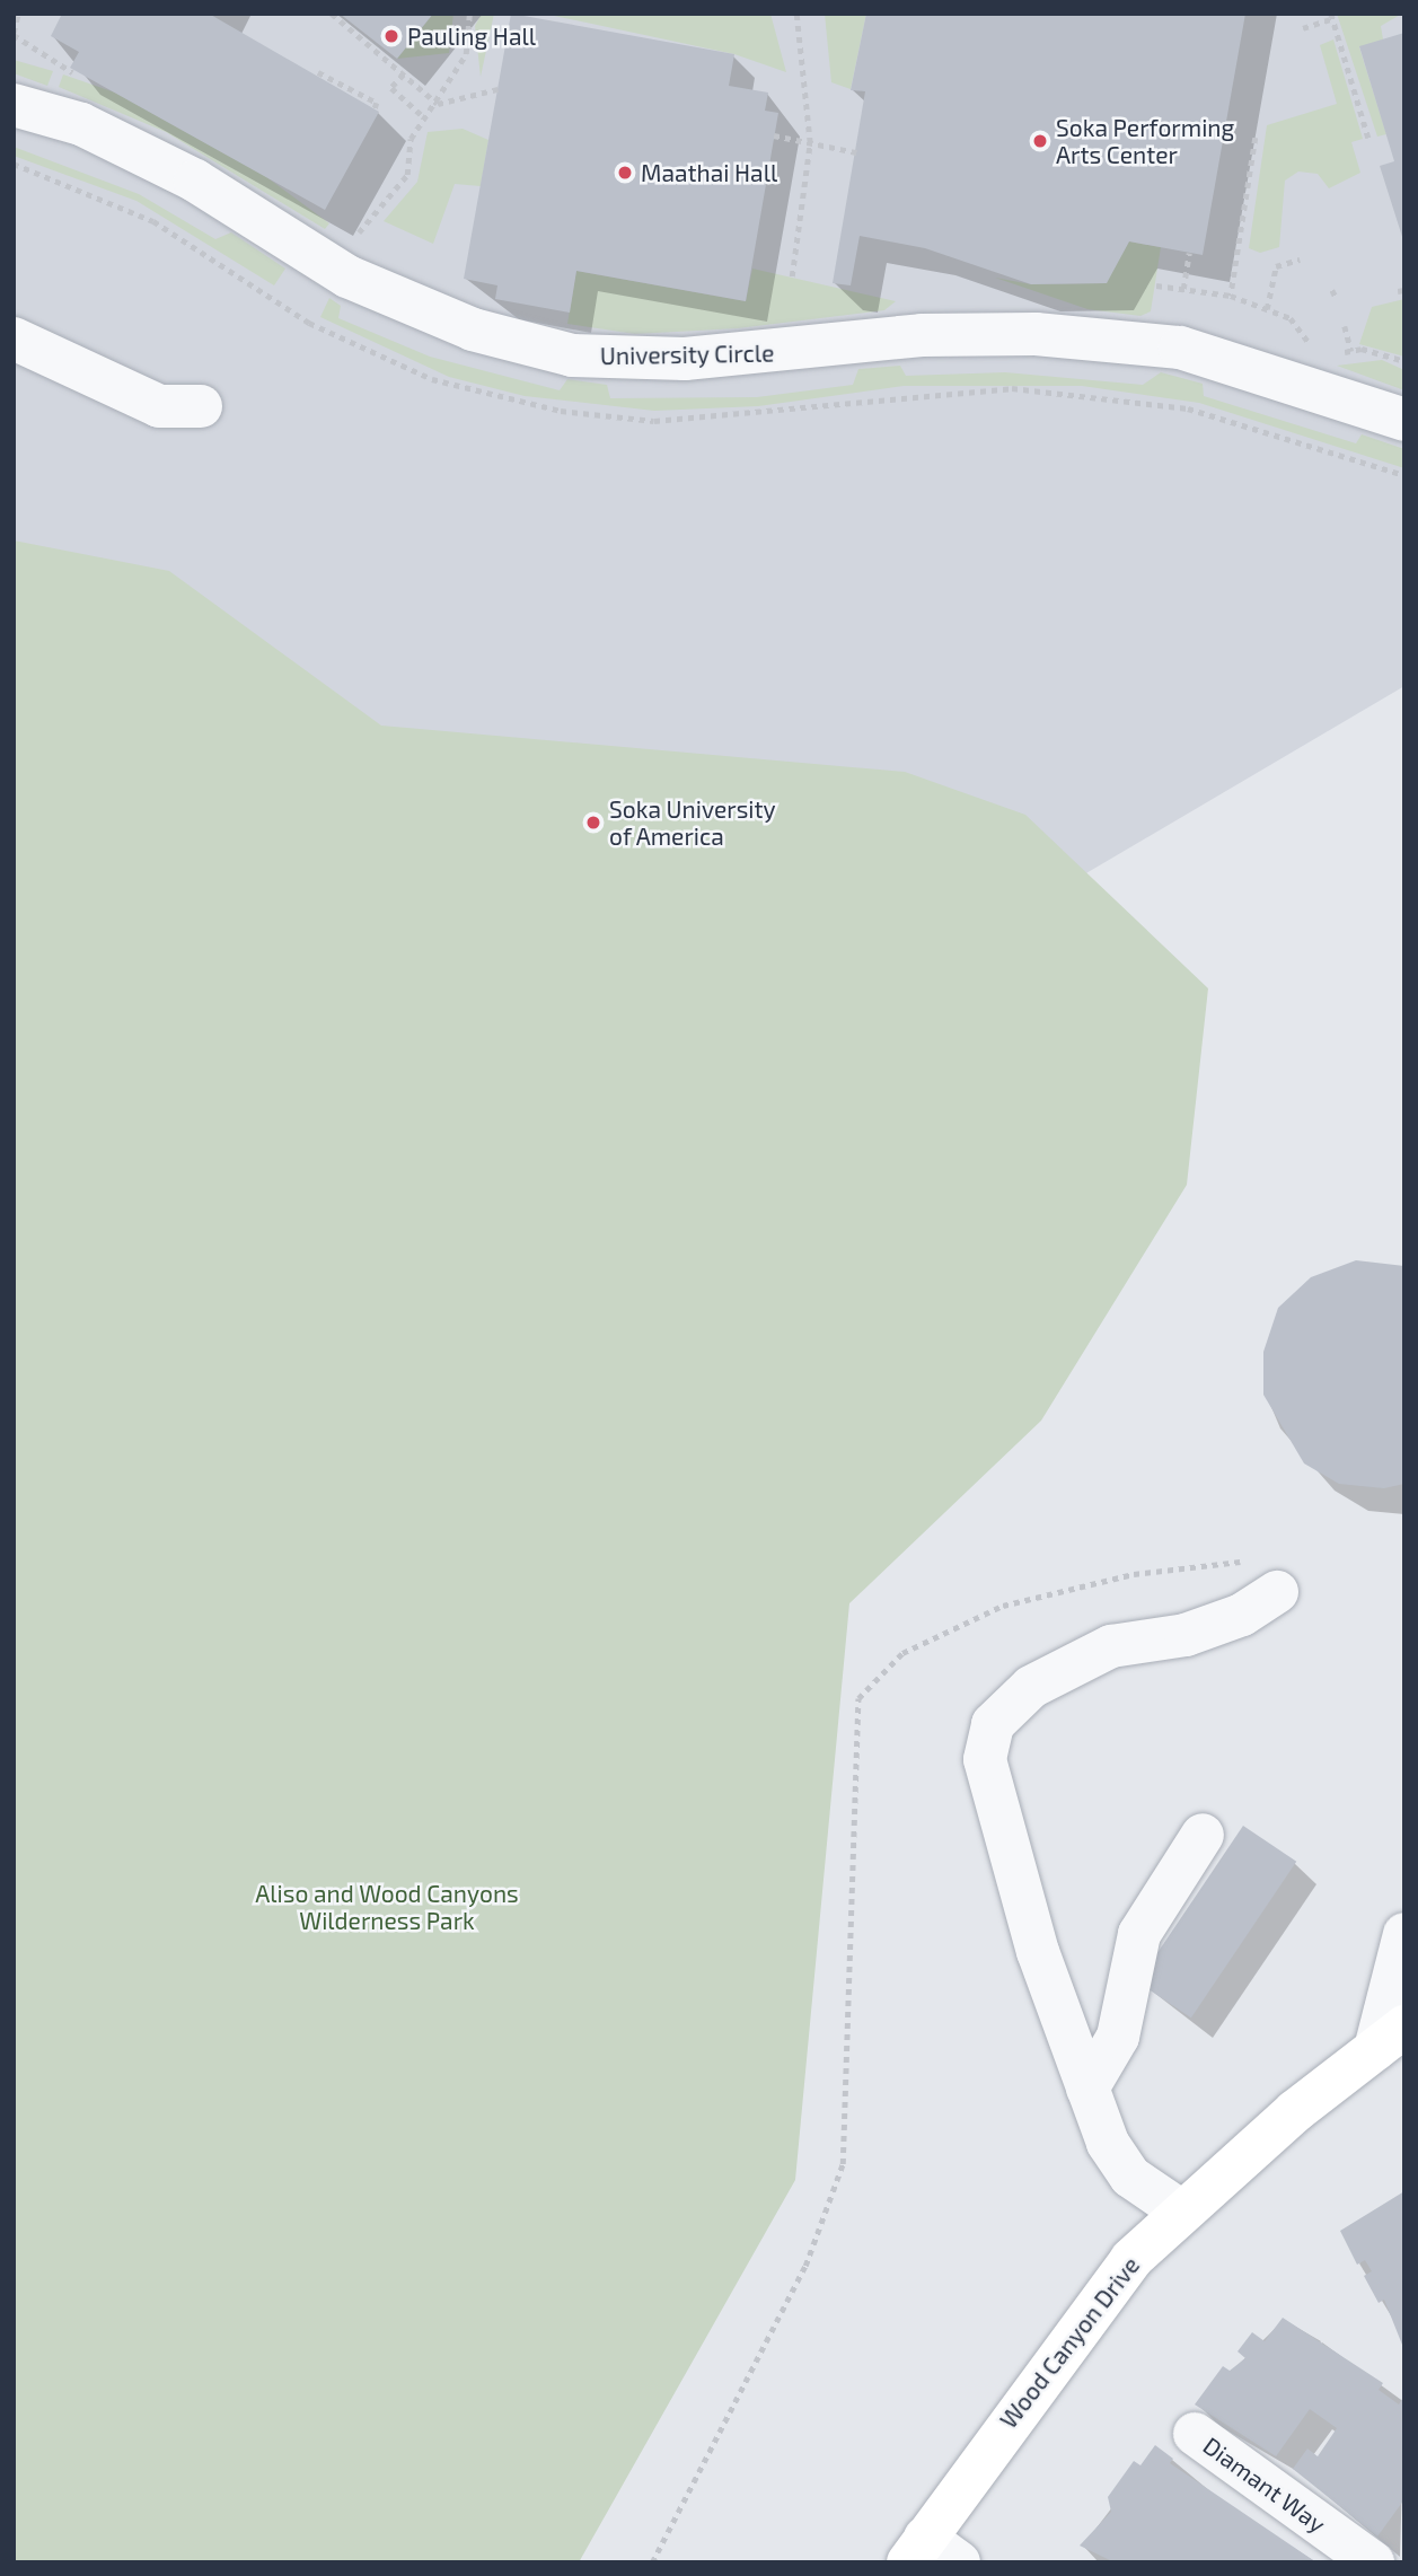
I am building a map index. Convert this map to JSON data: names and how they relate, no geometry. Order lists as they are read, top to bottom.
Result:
{
  "streets": {
    "main road": ["Wood Canyon Drive"],
    "street": ["University Circle", "Diamant Way"]
  },
  "parks": ["Aliso and Wood Canyons Wilderness Park"],
  "places": [
    "Pauling Hall",
    "Soka Performing Arts Center",
    "Maathai Hall",
    "Soka University of America"
  ]
}
